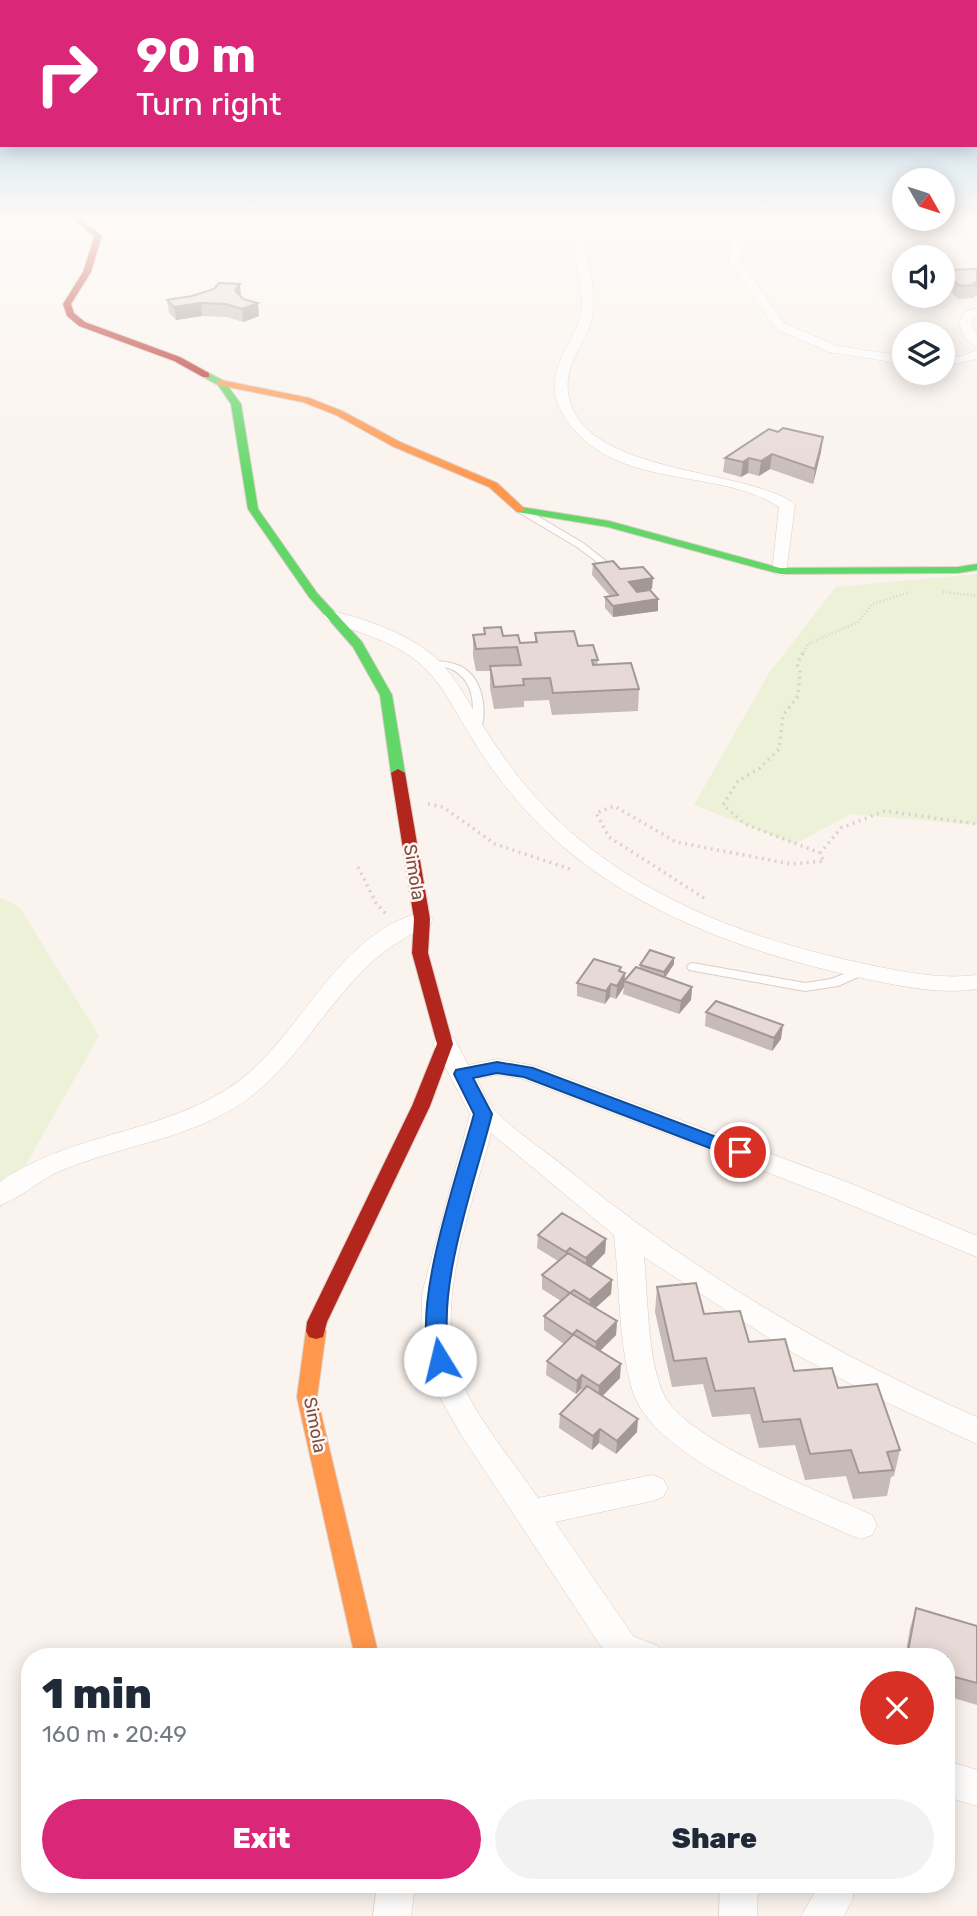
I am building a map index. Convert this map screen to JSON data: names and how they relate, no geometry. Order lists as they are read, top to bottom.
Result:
{
  "streets": {
    "street": ["Simola"]
  },
  "north": "bottom right",
  "page": {
    "turn": ["90 m", "Turn right"],
    "heading": ["1 min", "160 m · 20:49"],
    "buttons": ["Exit", "Share"]
  }
}
